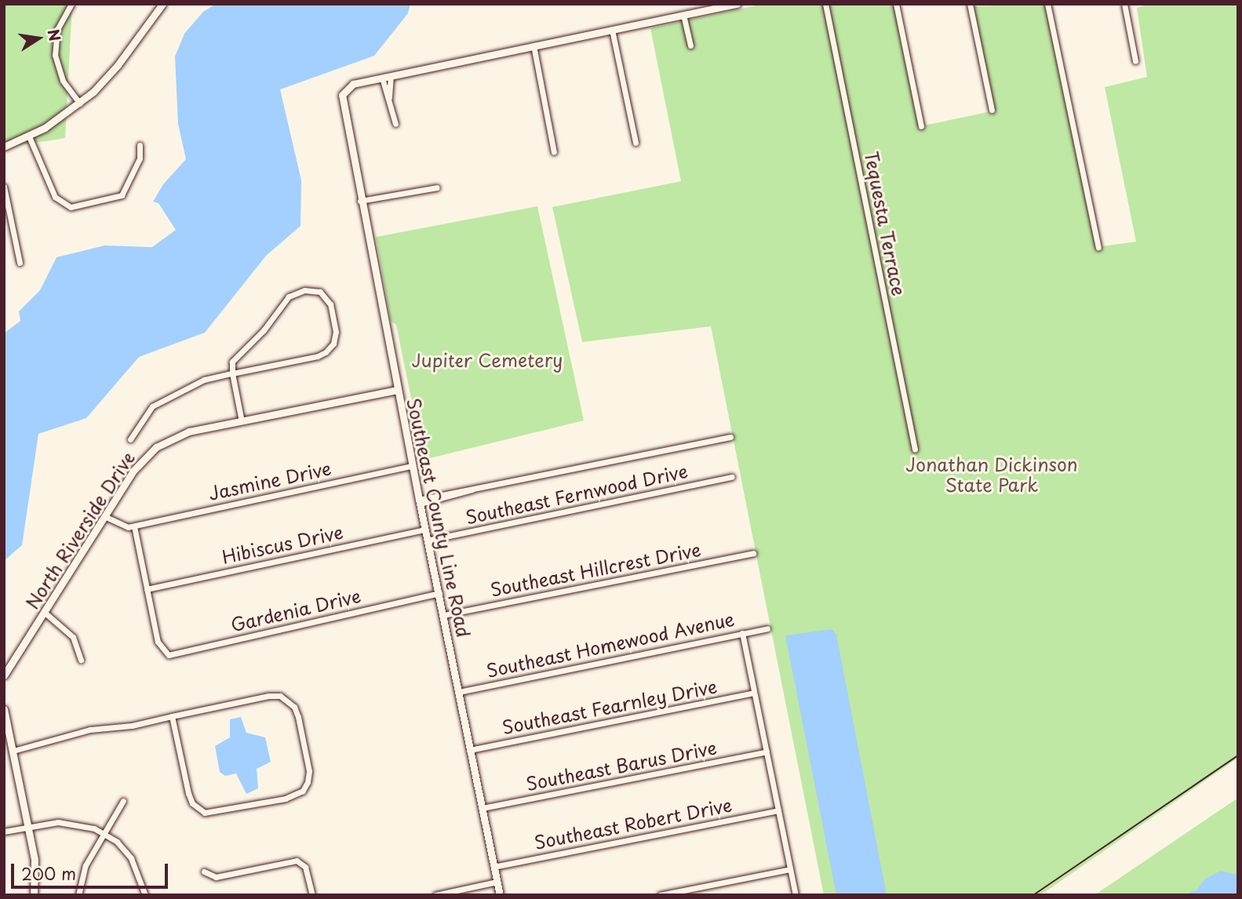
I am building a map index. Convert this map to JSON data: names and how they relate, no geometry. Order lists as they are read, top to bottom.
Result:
{
  "streets": {
    "street": [
      "Tequesta Terrace",
      "Jasmine Drive",
      "Southeast Fernwood Drive",
      "Southeast County Line Road",
      "North Riverside Drive",
      "Hibiscus Drive",
      "Southeast Hillcrest Drive",
      "Gardenia Drive",
      "Southeast Homewood Avenue",
      "Southeast Fearnley Drive",
      "Southeast Barus Drive",
      "Southeast Robert Drive"
    ]
  },
  "crossings": [
    ["Jasmine Drive", "Southeast County Line Road"],
    ["Southeast Fernwood Drive", "Southeast County Line Road"],
    ["Southeast County Line Road", "North Riverside Drive"],
    ["Southeast County Line Road", "Hibiscus Drive"],
    ["Southeast County Line Road", "Southeast Hillcrest Drive"],
    ["Southeast County Line Road", "Gardenia Drive"],
    ["Southeast County Line Road", "Southeast Homewood Avenue"],
    ["Southeast County Line Road", "Southeast Fearnley Drive"],
    ["Southeast County Line Road", "Southeast Barus Drive"],
    ["Southeast County Line Road", "Southeast Robert Drive"],
    ["Hibiscus Drive", "Gardenia Drive"]
  ],
  "parks": ["Jupiter Cemetery", "Jonathan Dickinson State Park"],
  "scale_bar": "200 m",
  "north": "right"
}
